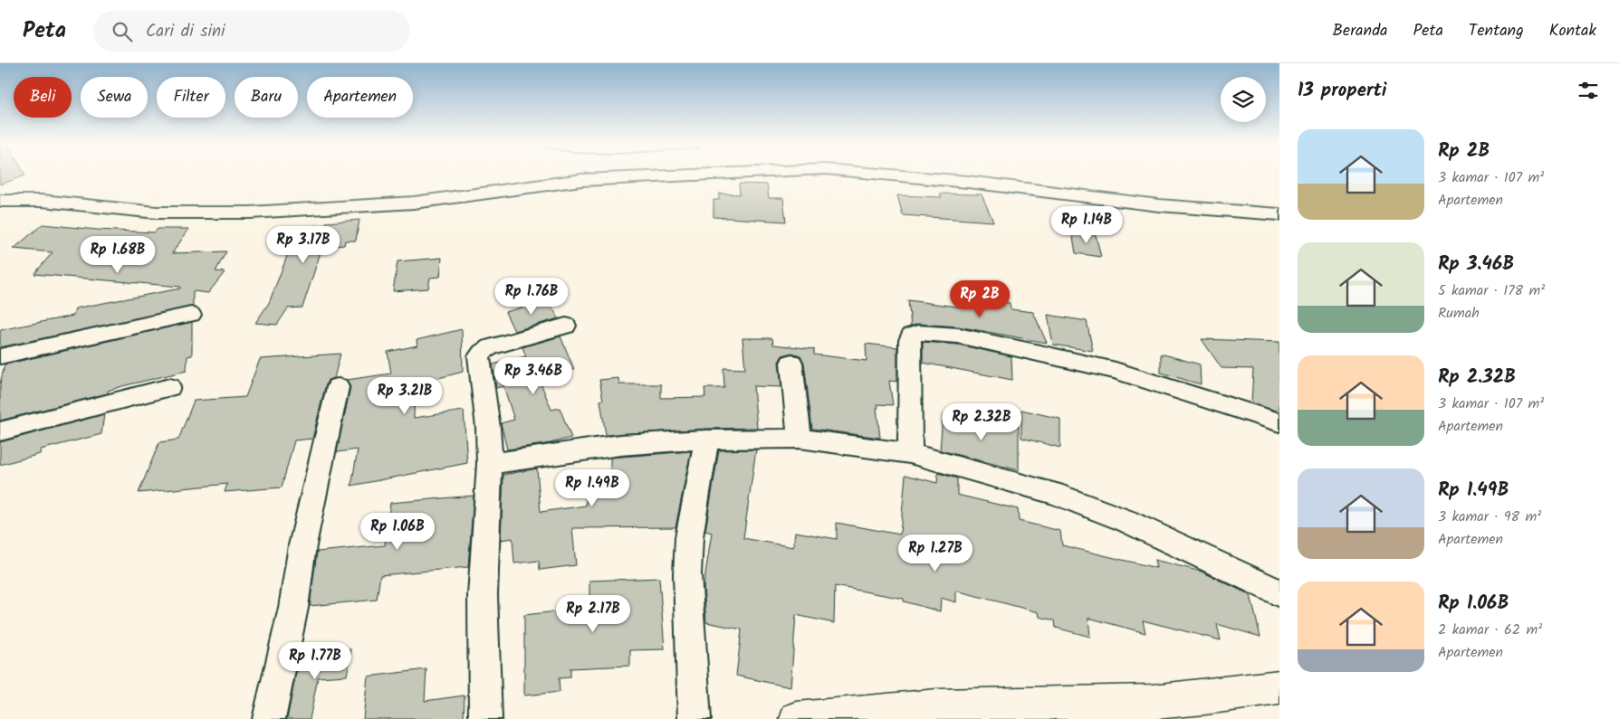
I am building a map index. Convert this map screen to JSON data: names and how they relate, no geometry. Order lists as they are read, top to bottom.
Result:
{
  "page": {
    "header": "Peta",
    "search": "Cari di sini",
    "nav": [
      "Beranda",
      "Peta",
      "Tentang",
      "Kontak"
    ],
    "heading": "13 properti",
    "chip": [
      "Beli",
      "Sewa",
      "Filter",
      "Baru",
      "Apartemen"
    ],
    "list": [
      {
        "name": "Rp 2B",
        "note": "3 kamar · 107 m² · Apartemen"
      },
      {
        "name": "Rp 3.46B",
        "note": "5 kamar · 178 m² · Rumah"
      },
      {
        "name": "Rp 2.32B",
        "note": "3 kamar · 107 m² · Apartemen"
      },
      {
        "name": "Rp 1.49B",
        "note": "3 kamar · 98 m² · Apartemen"
      },
      {
        "name": "Rp 1.06B",
        "note": "2 kamar · 62 m² · Apartemen"
      }
    ],
    "price": [
      "Rp 1.14B",
      "Rp 3.17B",
      "Rp 1.68B",
      "Rp 1.76B",
      "Rp 2B",
      "Rp 3.46B",
      "Rp 3.21B",
      "Rp 2.32B",
      "Rp 1.49B",
      "Rp 1.06B",
      "Rp 1.27B",
      "Rp 2.17B",
      "Rp 1.77B"
    ]
  }
}
